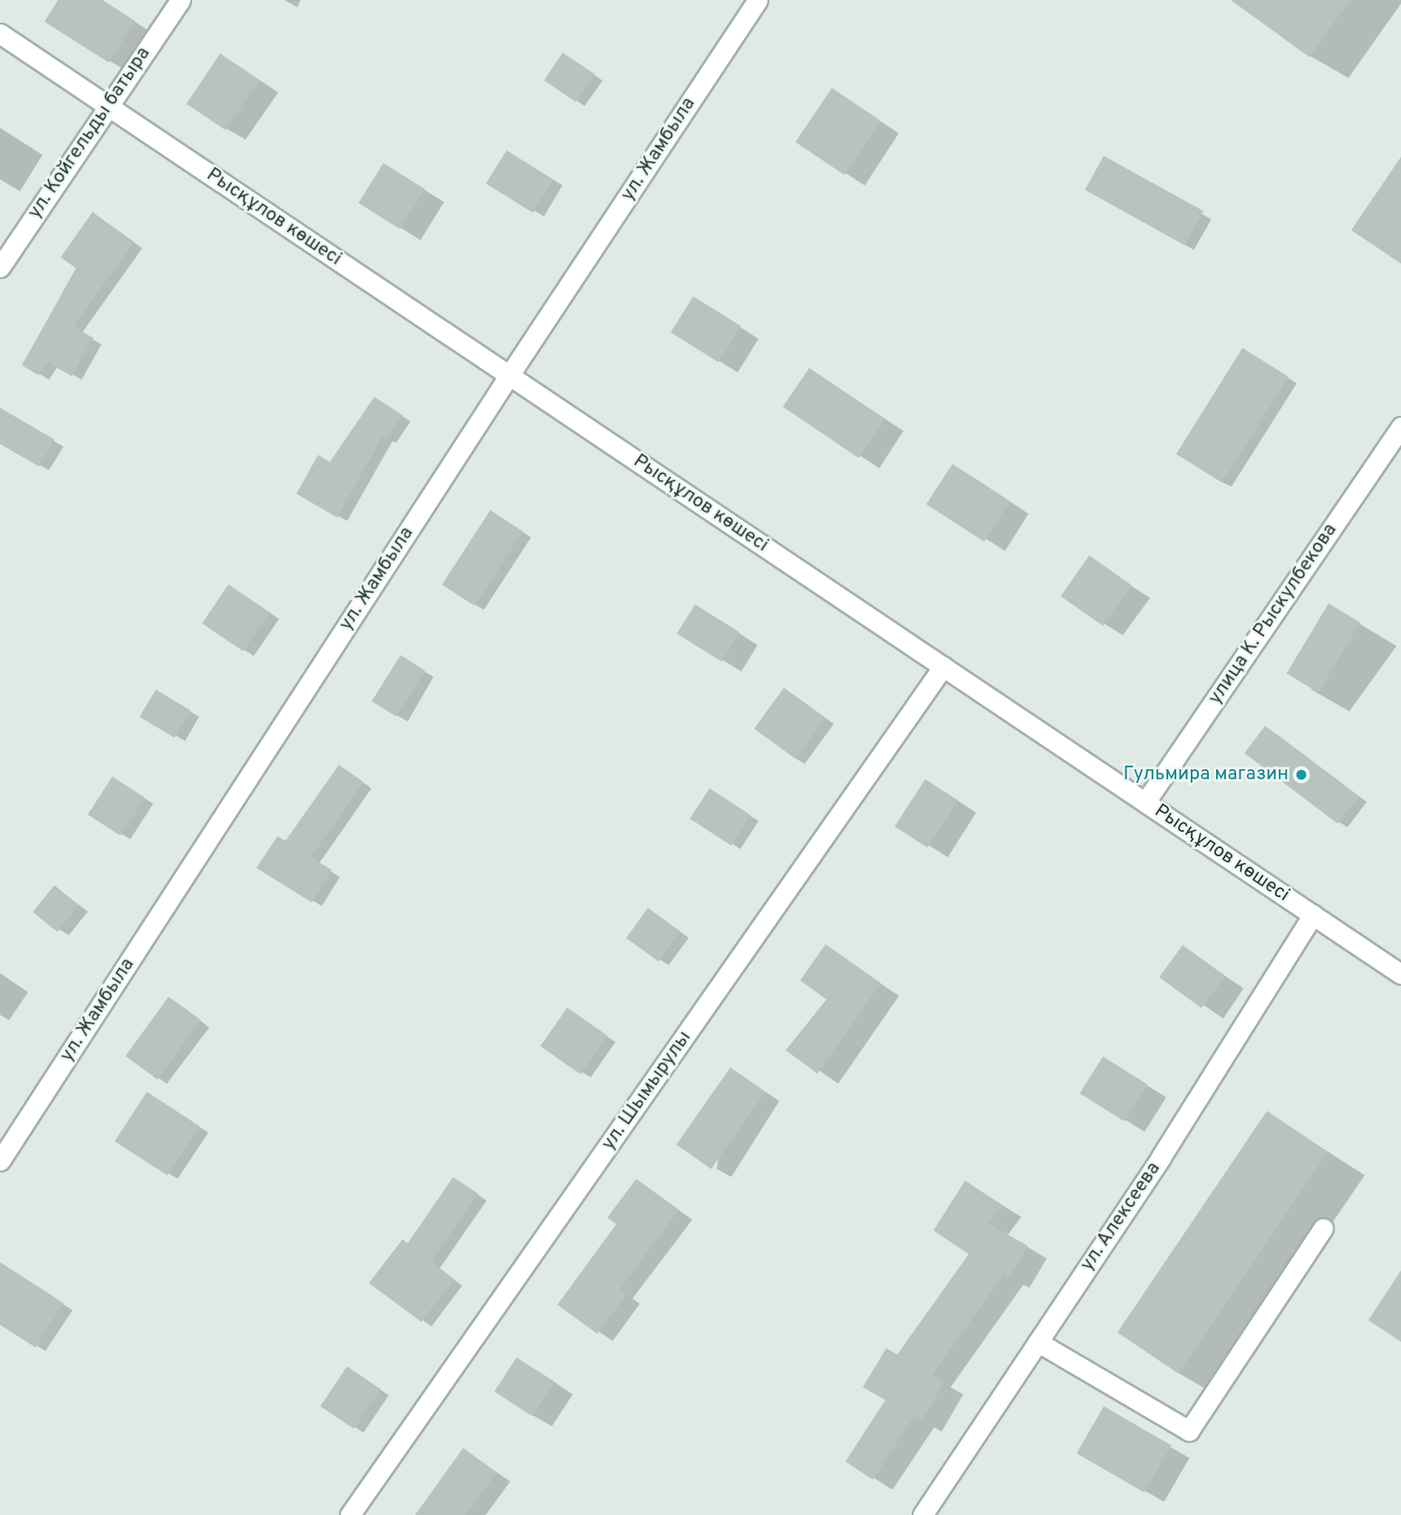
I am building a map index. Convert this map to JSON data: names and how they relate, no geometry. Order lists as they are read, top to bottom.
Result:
{
  "streets": {
    "street": [
      "ул. Койгельды батыра",
      "ул. Жамбыла",
      "Рысқұлов көшесі",
      "улица К. Рыскулбекова",
      "ул. Шымырулы",
      "ул. Алексеева"
    ]
  },
  "crossings": [
    ["ул. Койгельды батыра", "Рысқұлов көшесі"],
    ["ул. Жамбыла", "Рысқұлов көшесі"],
    ["Рысқұлов көшесі", "улица К. Рыскулбекова"],
    ["Рысқұлов көшесі", "ул. Шымырулы"],
    ["Рысқұлов көшесі", "ул. Алексеева"]
  ],
  "places": ["Гульмира магазин"]
}
